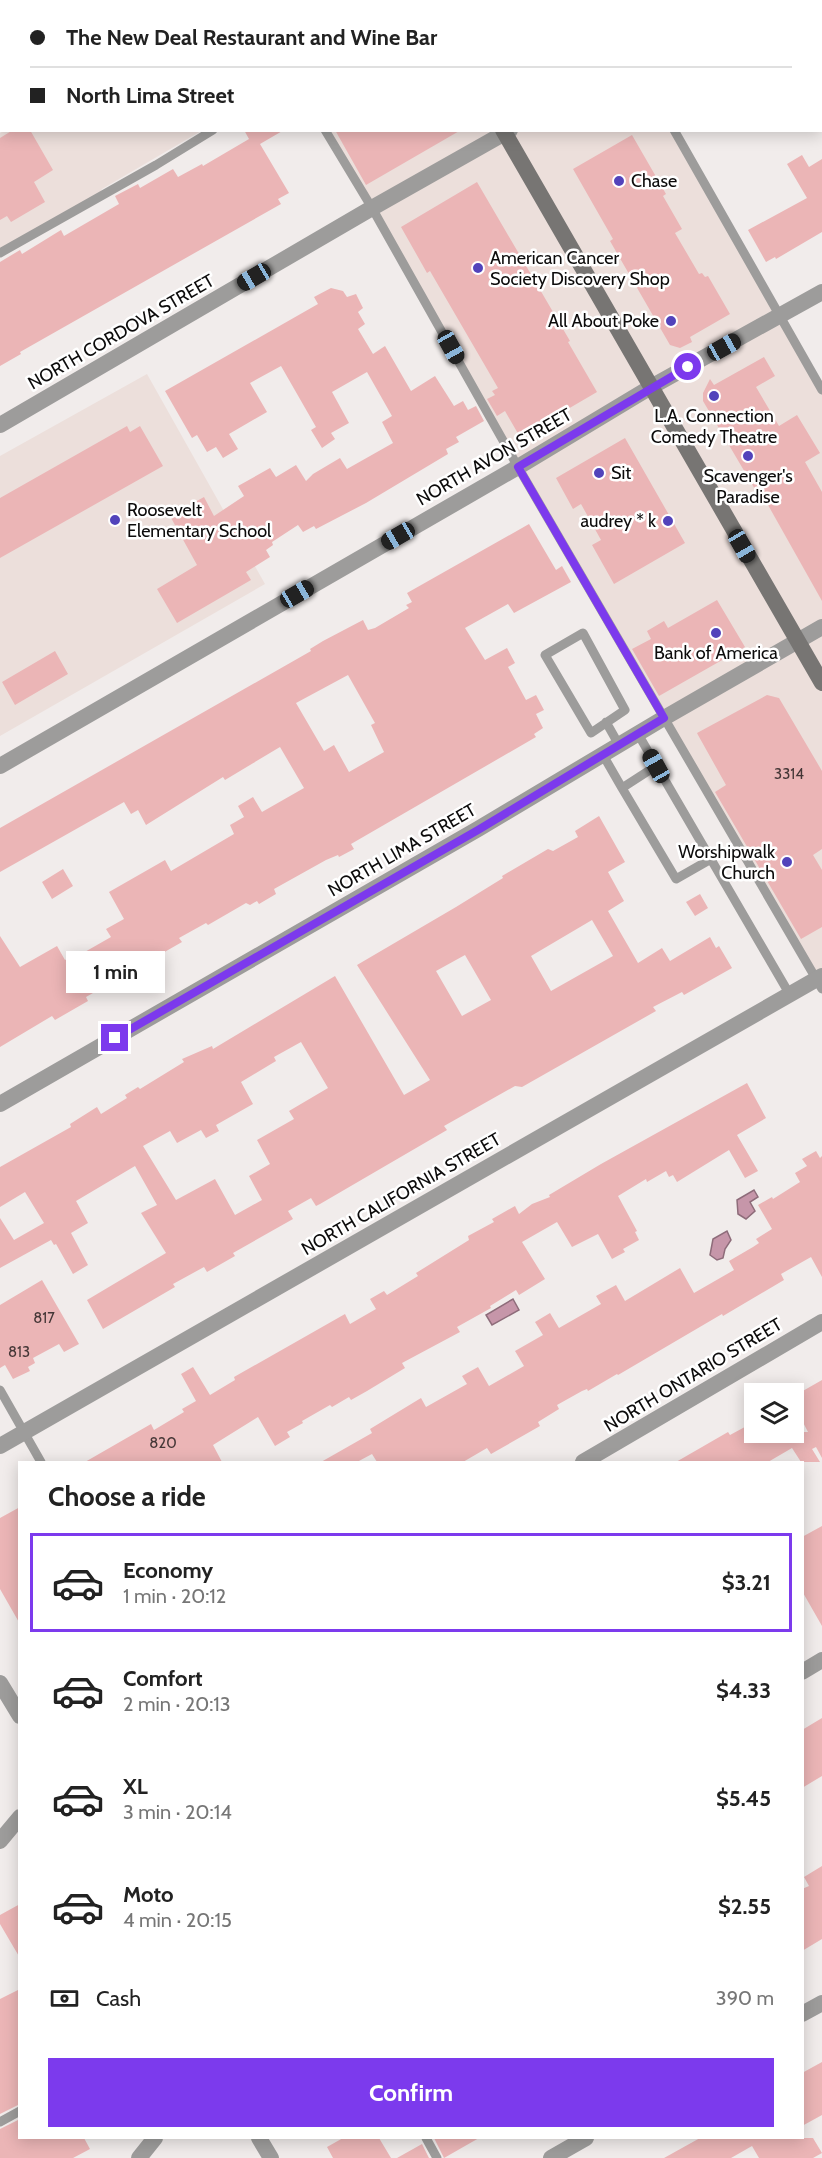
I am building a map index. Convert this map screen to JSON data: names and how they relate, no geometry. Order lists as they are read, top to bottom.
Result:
{
  "streets": {
    "street": [
      "NORTH CORDOVA STREET",
      "NORTH AVON STREET",
      "NORTH LIMA STREET",
      "NORTH CALIFORNIA STREET",
      "NORTH ONTARIO STREET"
    ]
  },
  "places": [
    "Chase",
    "American Cancer Society Discovery Shop",
    "All About Poke",
    "L.A. Connection Comedy Theatre",
    "Scavenger's Paradise",
    "Sit",
    "Roosevelt Elementary School",
    "audrey * k",
    "Bank of America",
    "Worshipwalk Church"
  ],
  "house_numbers": [
    "3314",
    "817",
    "813",
    "820"
  ],
  "page": {
    "banner": ["The New Deal Restaurant and Wine Bar", "North Lima Street"],
    "bubble": "1 min",
    "heading": "Choose a ride",
    "list": [
      {
        "name": "Economy",
        "note": "1 min · 20:12",
        "value": "$3.21"
      },
      {
        "name": "Comfort",
        "note": "2 min · 20:13",
        "value": "$4.33"
      },
      {
        "name": "XL",
        "note": "3 min · 20:14",
        "value": "$5.45"
      },
      {
        "name": "Moto",
        "note": "4 min · 20:15",
        "value": "$2.55"
      }
    ],
    "pay": ["Cash", "390 m"],
    "buttons": "Confirm"
  }
}
